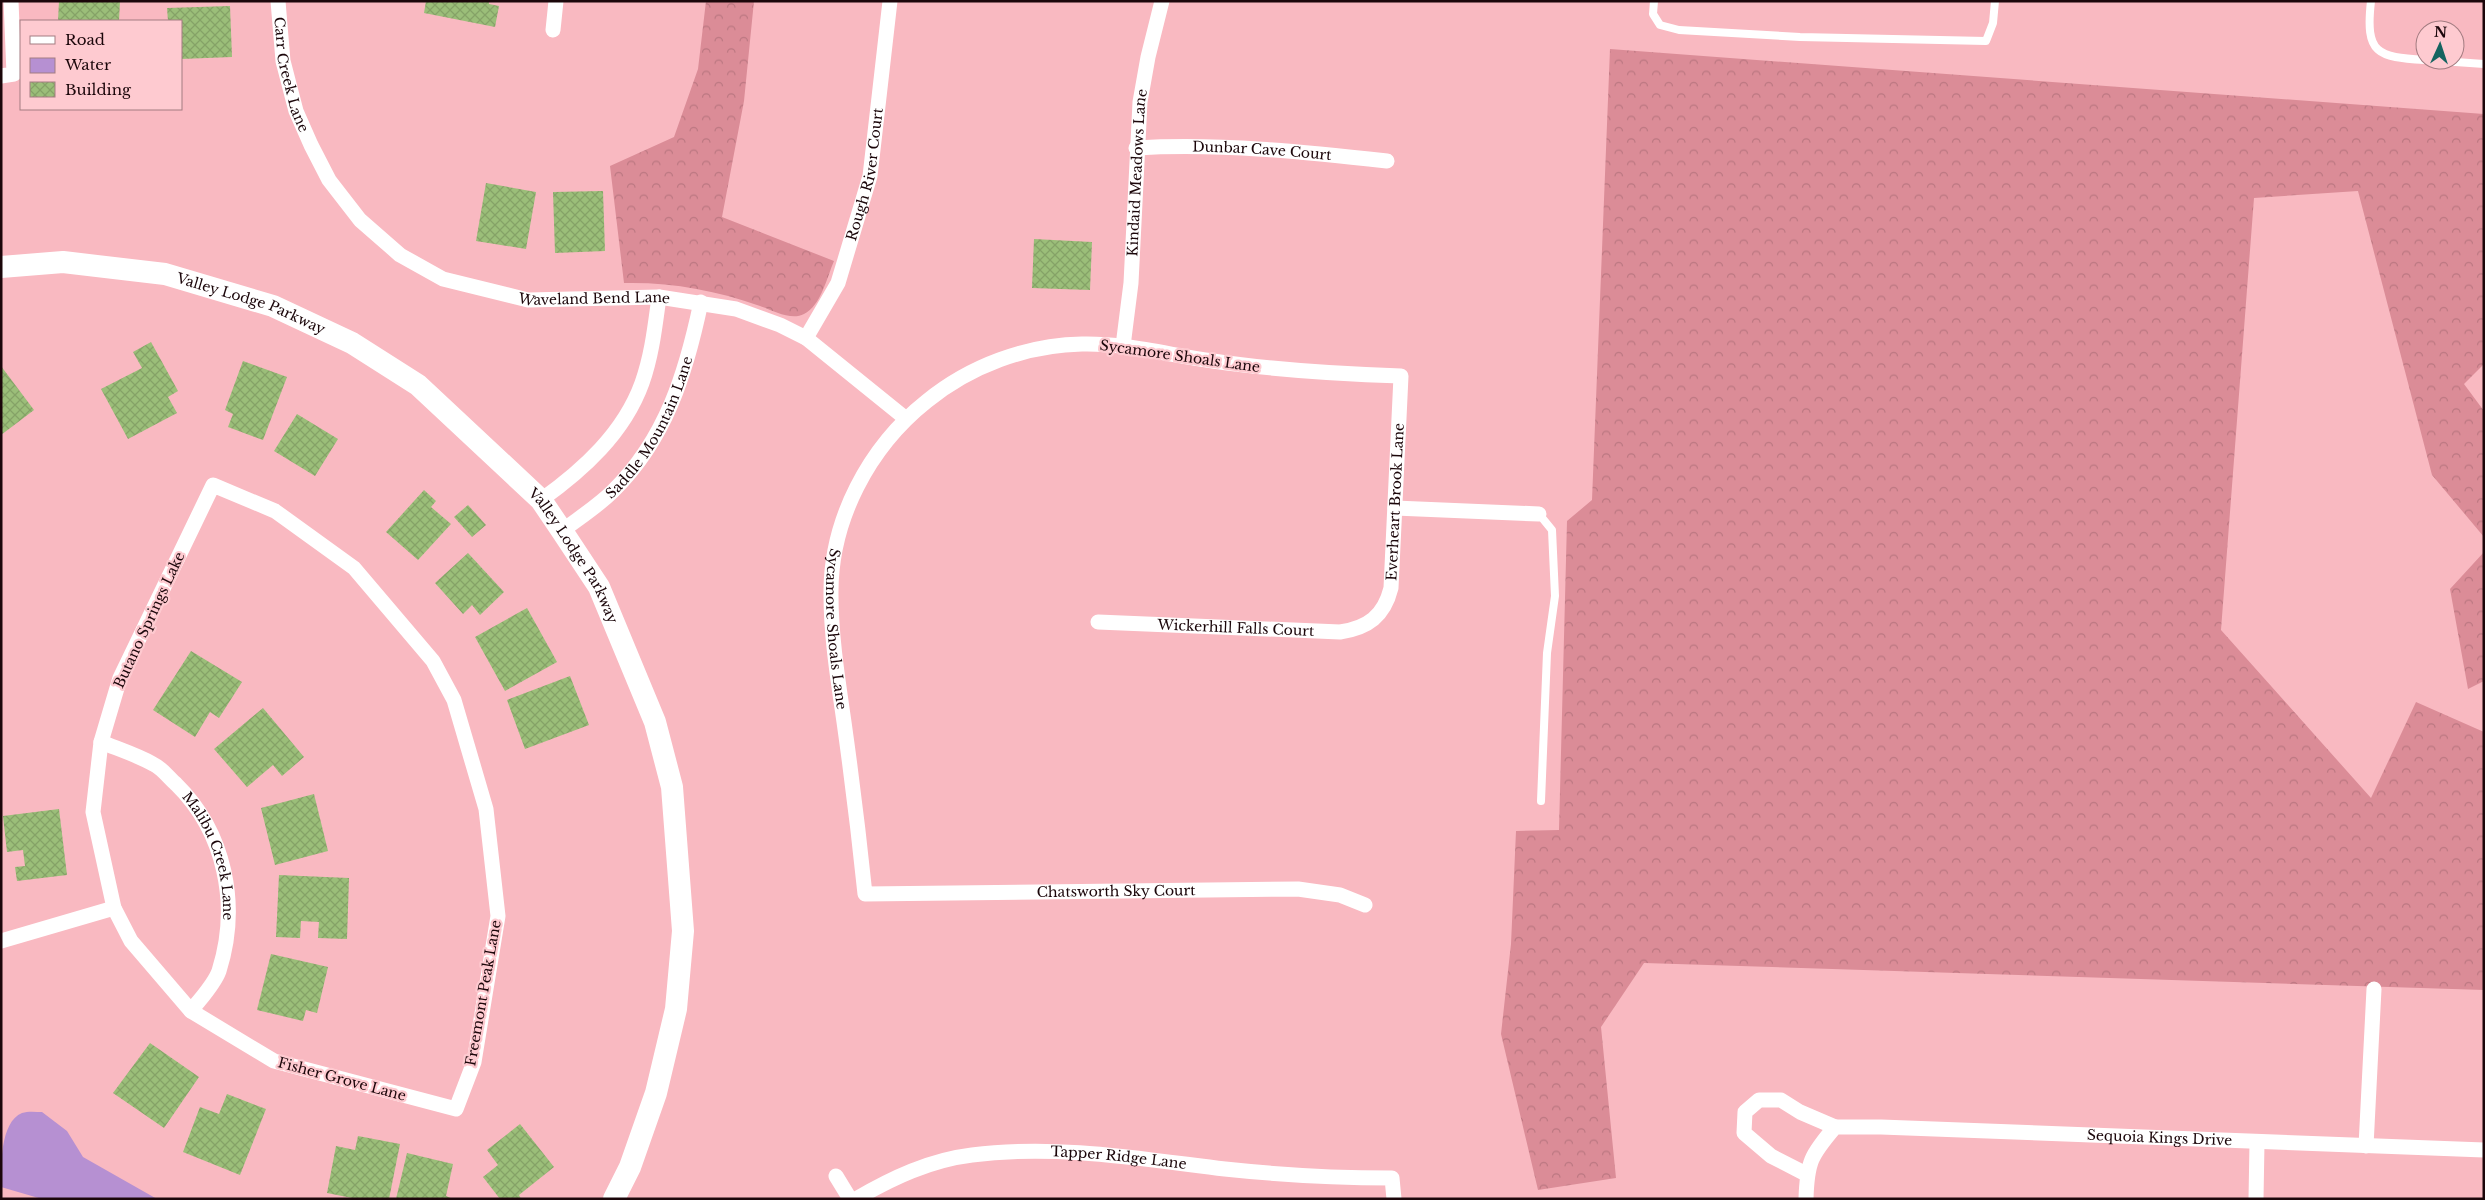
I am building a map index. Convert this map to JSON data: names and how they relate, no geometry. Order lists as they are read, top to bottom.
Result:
{
  "streets": {
    "street": [
      "Carr Creek Lane",
      "Dunbar Cave Court",
      "Kindaid Meadows Lane",
      "Rough River Court",
      "Waveland Bend Lane",
      "Valley Lodge Parkway",
      "Sycamore Shoals Lane",
      "Saddle Mountain Lane",
      "Everheart Brook Lane",
      "Butano Springs Lake",
      "Wickerhill Falls Court",
      "Malibu Creek Lane",
      "Chatsworth Sky Court",
      "Freemont Peak Lane",
      "Fisher Grove Lane",
      "Sequoia Kings Drive",
      "Tapper Ridge Lane"
    ]
  },
  "crossings": [
    ["Carr Creek Lane", "Waveland Bend Lane"],
    ["Dunbar Cave Court", "Kindaid Meadows Lane"],
    ["Kindaid Meadows Lane", "Sycamore Shoals Lane"],
    ["Rough River Court", "Waveland Bend Lane"],
    ["Waveland Bend Lane", "Sycamore Shoals Lane"],
    ["Waveland Bend Lane", "Saddle Mountain Lane"],
    ["Valley Lodge Parkway", "Saddle Mountain Lane"],
    ["Sycamore Shoals Lane", "Everheart Brook Lane"],
    ["Sycamore Shoals Lane", "Chatsworth Sky Court"],
    ["Everheart Brook Lane", "Wickerhill Falls Court"],
    ["Butano Springs Lake", "Malibu Creek Lane"],
    ["Butano Springs Lake", "Freemont Peak Lane"],
    ["Butano Springs Lake", "Fisher Grove Lane"],
    ["Malibu Creek Lane", "Fisher Grove Lane"],
    ["Freemont Peak Lane", "Fisher Grove Lane"]
  ],
  "legend": ["Road", "Water", "Building"],
  "north": "top"
}
